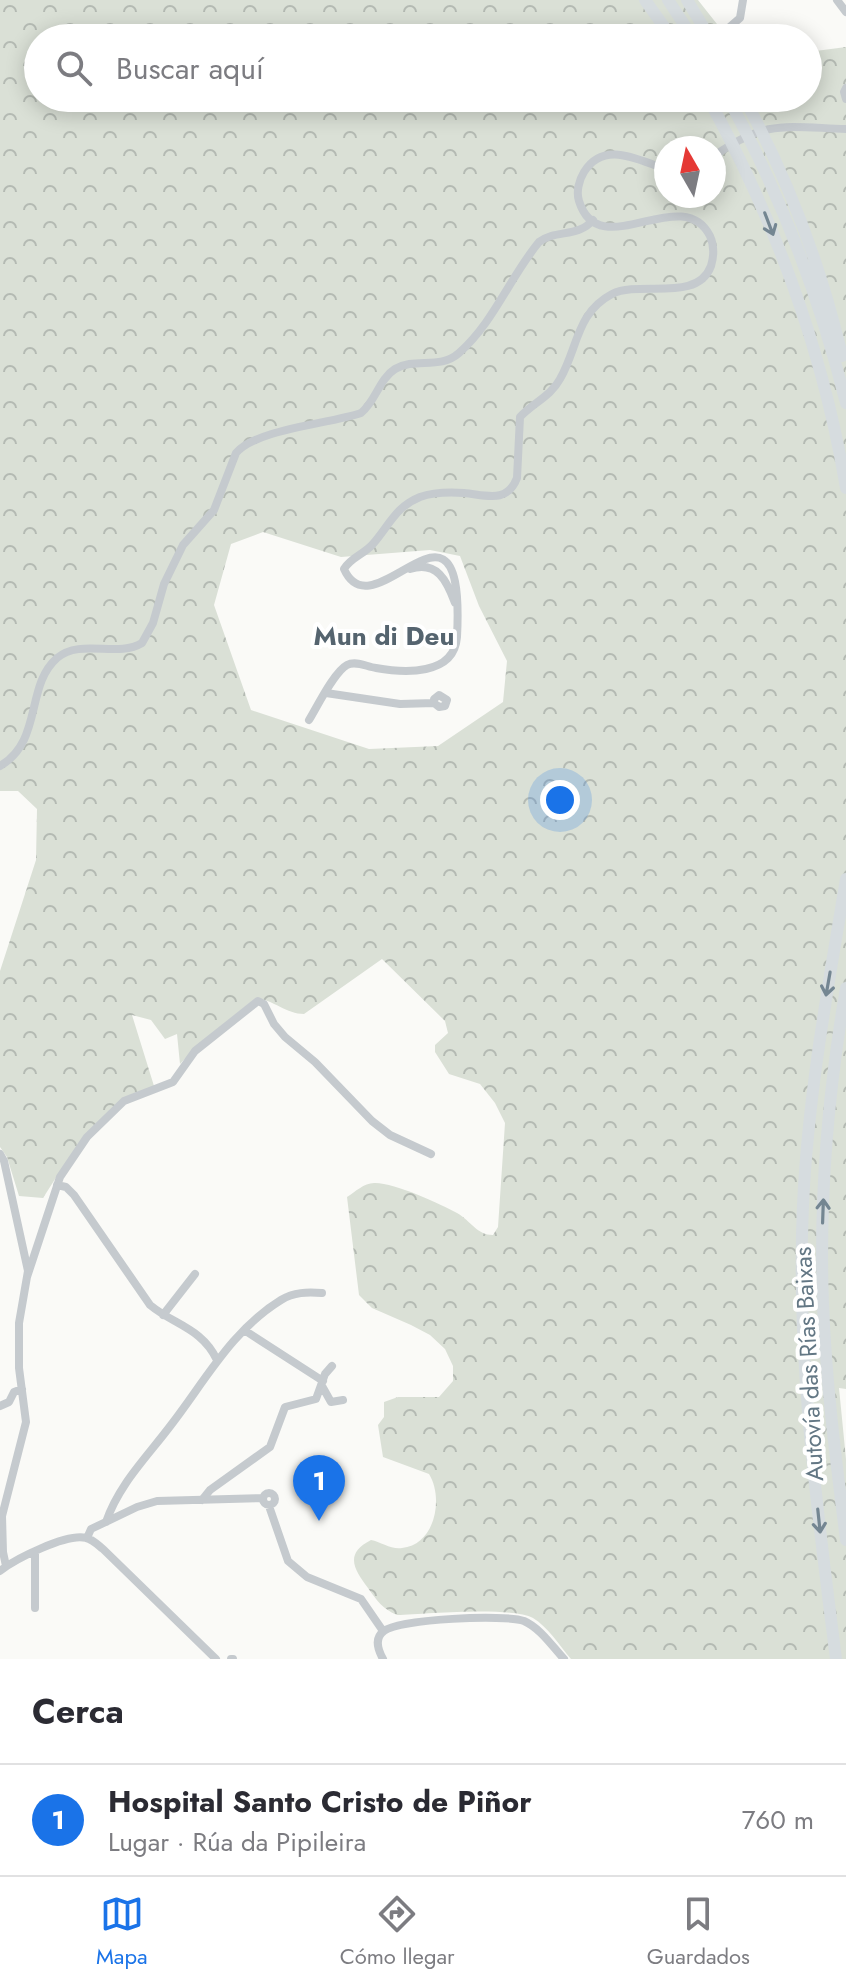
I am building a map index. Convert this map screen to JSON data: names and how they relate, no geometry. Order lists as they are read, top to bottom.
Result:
{
  "streets": {
    "highway": ["Autovía das Rías Baixas"]
  },
  "districts": ["Mun di Deu"],
  "north": "top",
  "page": {
    "search": "Buscar aquí",
    "pins": "1",
    "heading": "Cerca",
    "list": [
      {
        "mark": "1",
        "name": "Hospital Santo Cristo de Piñor",
        "note": "Lugar · Rúa da Pipileira",
        "value": "760 m"
      }
    ],
    "nav": ["Mapa", "Cómo llegar", "Guardados"]
  }
}
